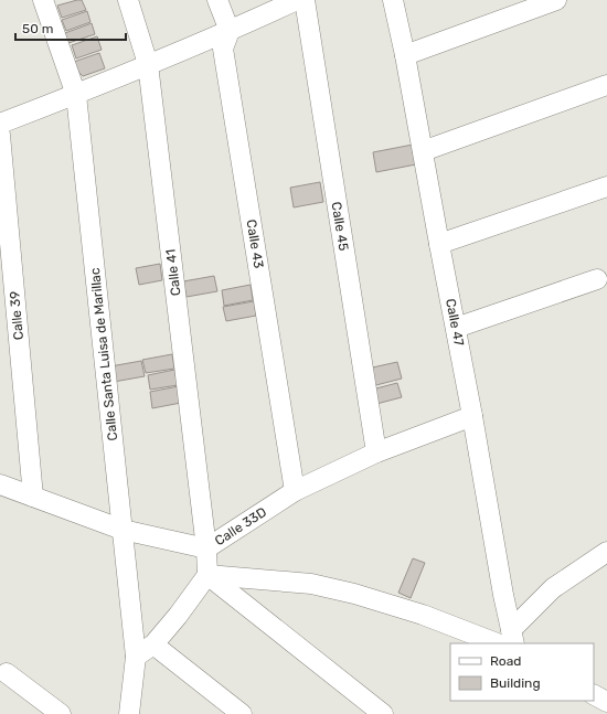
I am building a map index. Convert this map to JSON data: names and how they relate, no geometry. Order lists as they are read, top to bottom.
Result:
{
  "streets": {
    "street": [
      "Calle 45",
      "Calle 43",
      "Calle 41",
      "Calle 39",
      "Calle 47",
      "Calle Santa Luisa de Marillac",
      "Calle 33D"
    ]
  },
  "crossings": [
    ["Calle 45", "Calle 33D"],
    ["Calle 43", "Calle 33D"],
    ["Calle 41", "Calle 33D"],
    ["Calle 39", "Calle 33D"],
    ["Calle 47", "Calle 33D"],
    ["Calle Santa Luisa de Marillac", "Calle 33D"]
  ],
  "legend": ["Road", "Building"],
  "scale_bar": "50 m"
}
